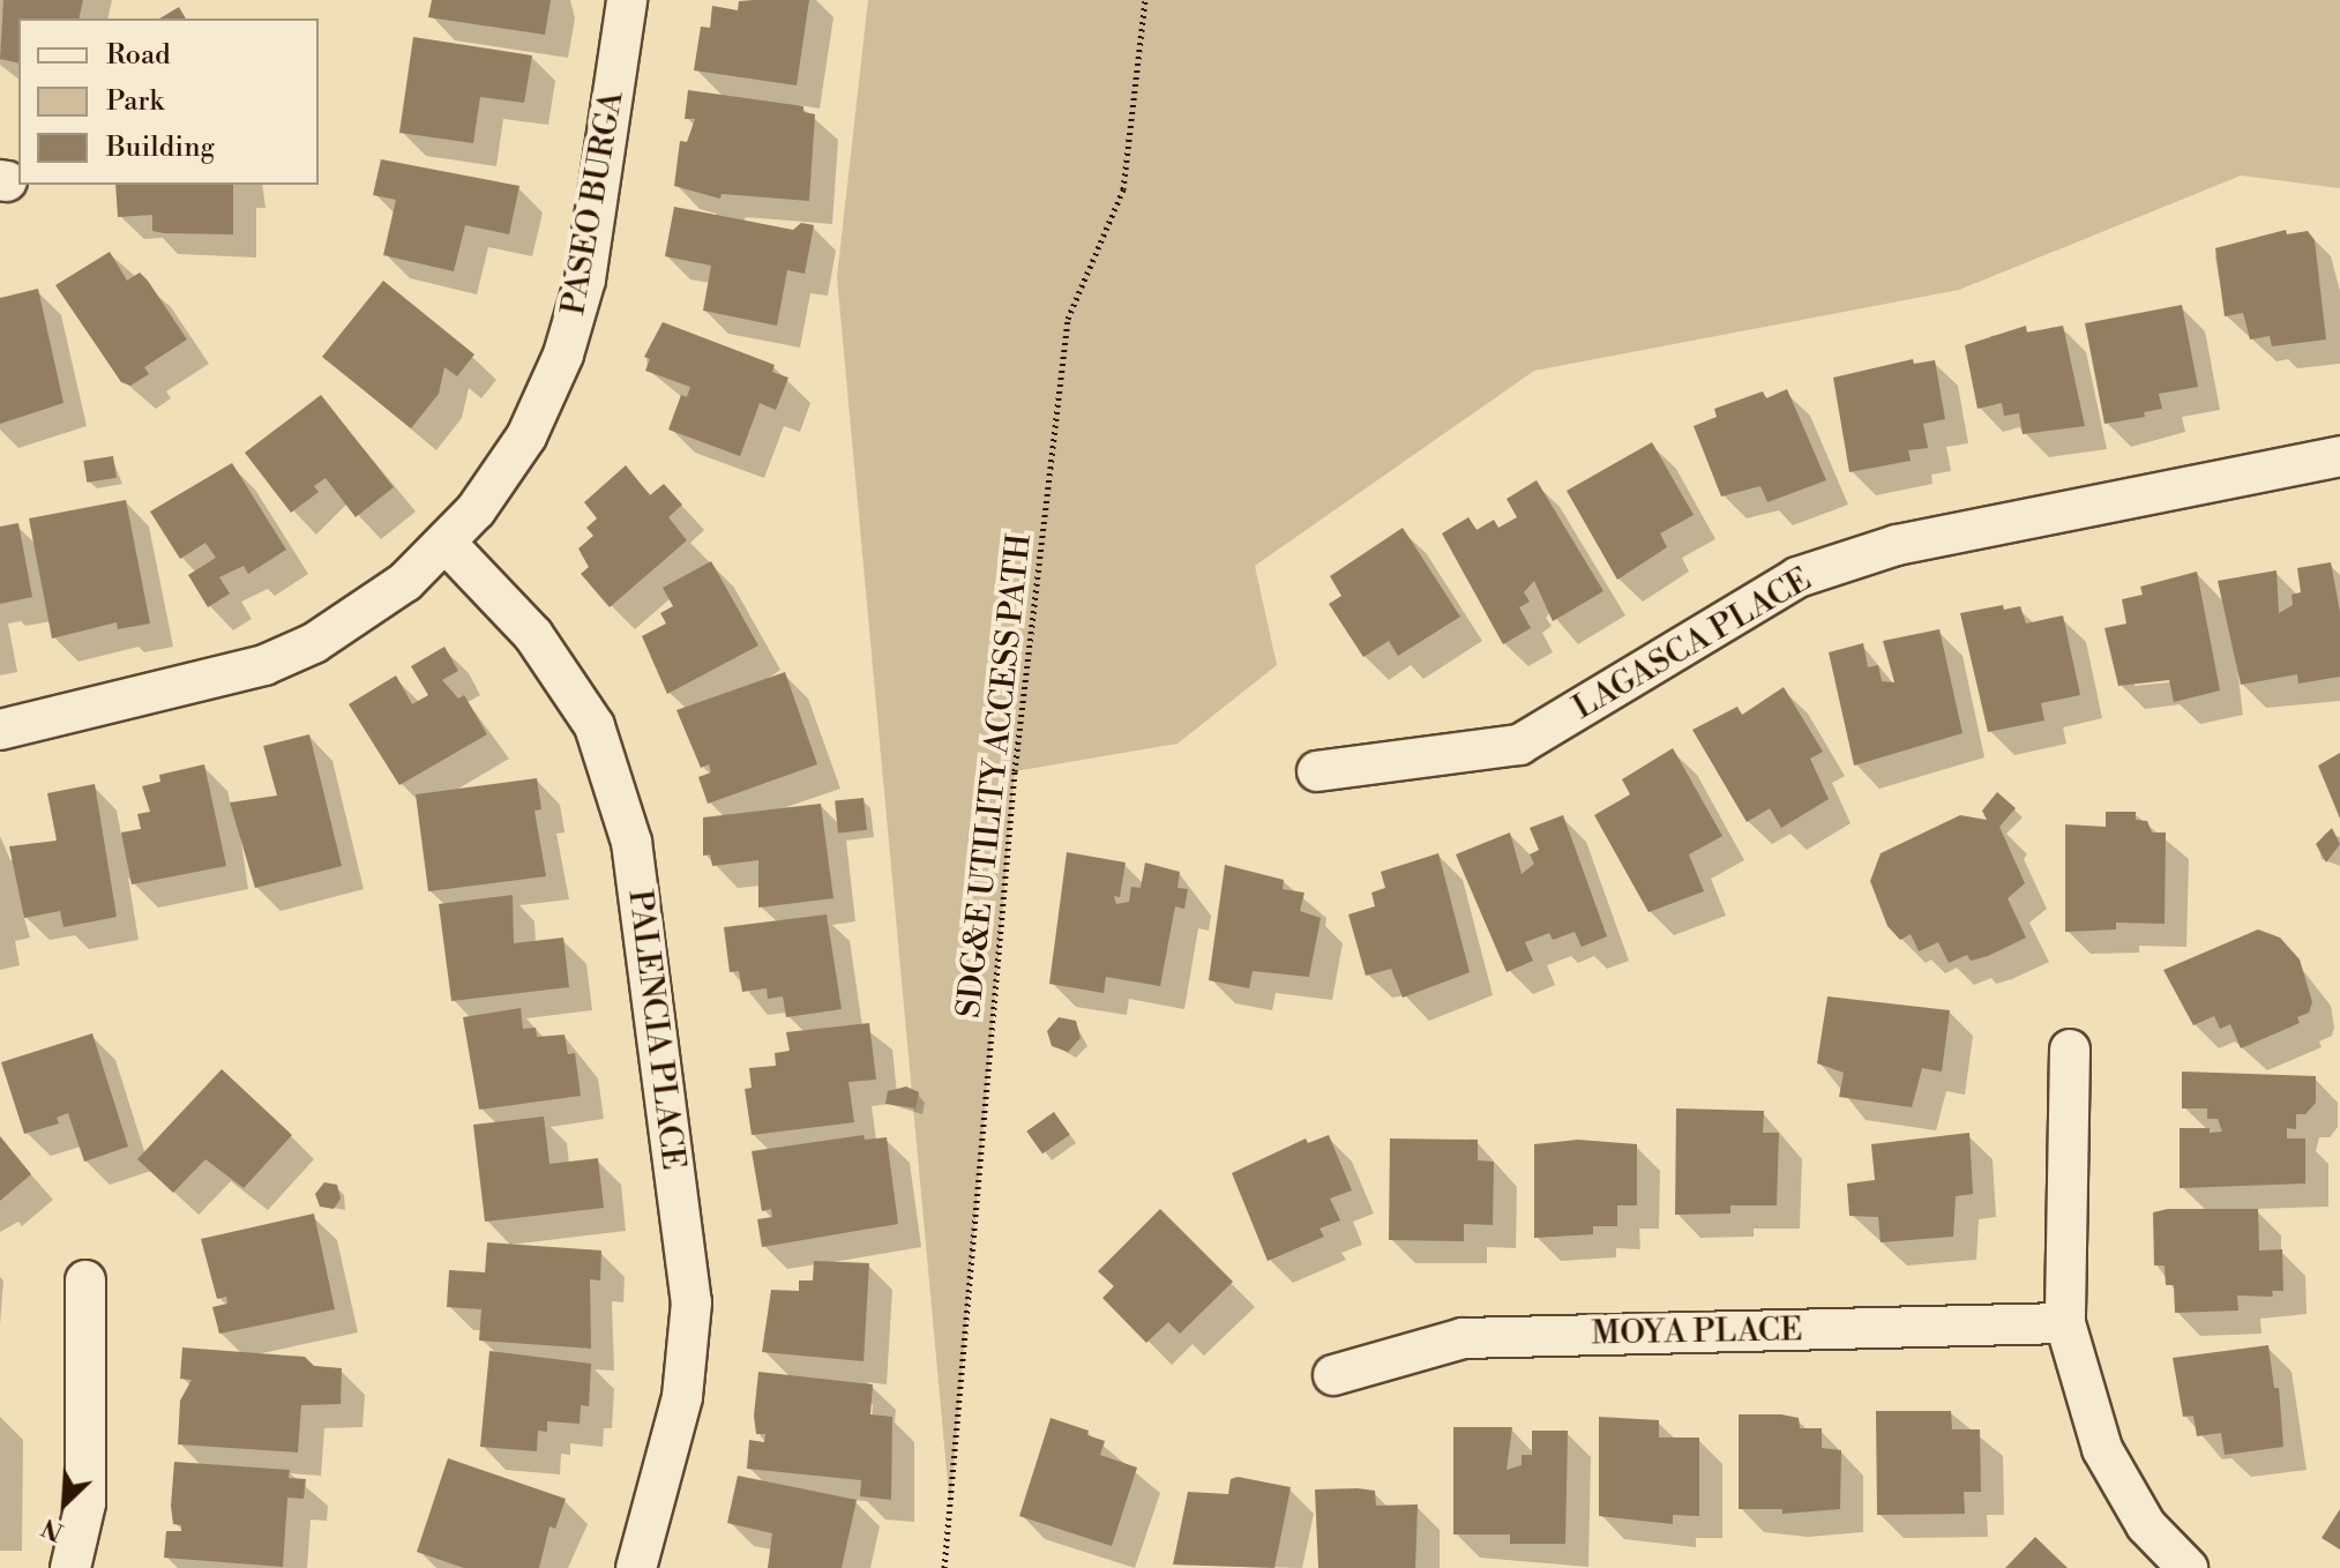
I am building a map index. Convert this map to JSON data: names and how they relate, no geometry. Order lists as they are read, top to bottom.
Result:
{
  "streets": {
    "street": [
      "PASEO BURGA",
      "LAGASCA PLACE",
      "PALENCIA PLACE",
      "MOYA PLACE"
    ],
    "path": ["SDG&E UTILITY ACCESS PATH"]
  },
  "crossings": [
    ["PASEO BURGA", "PALENCIA PLACE"]
  ],
  "legend": ["Road", "Park", "Building"],
  "north": "bottom left"
}
